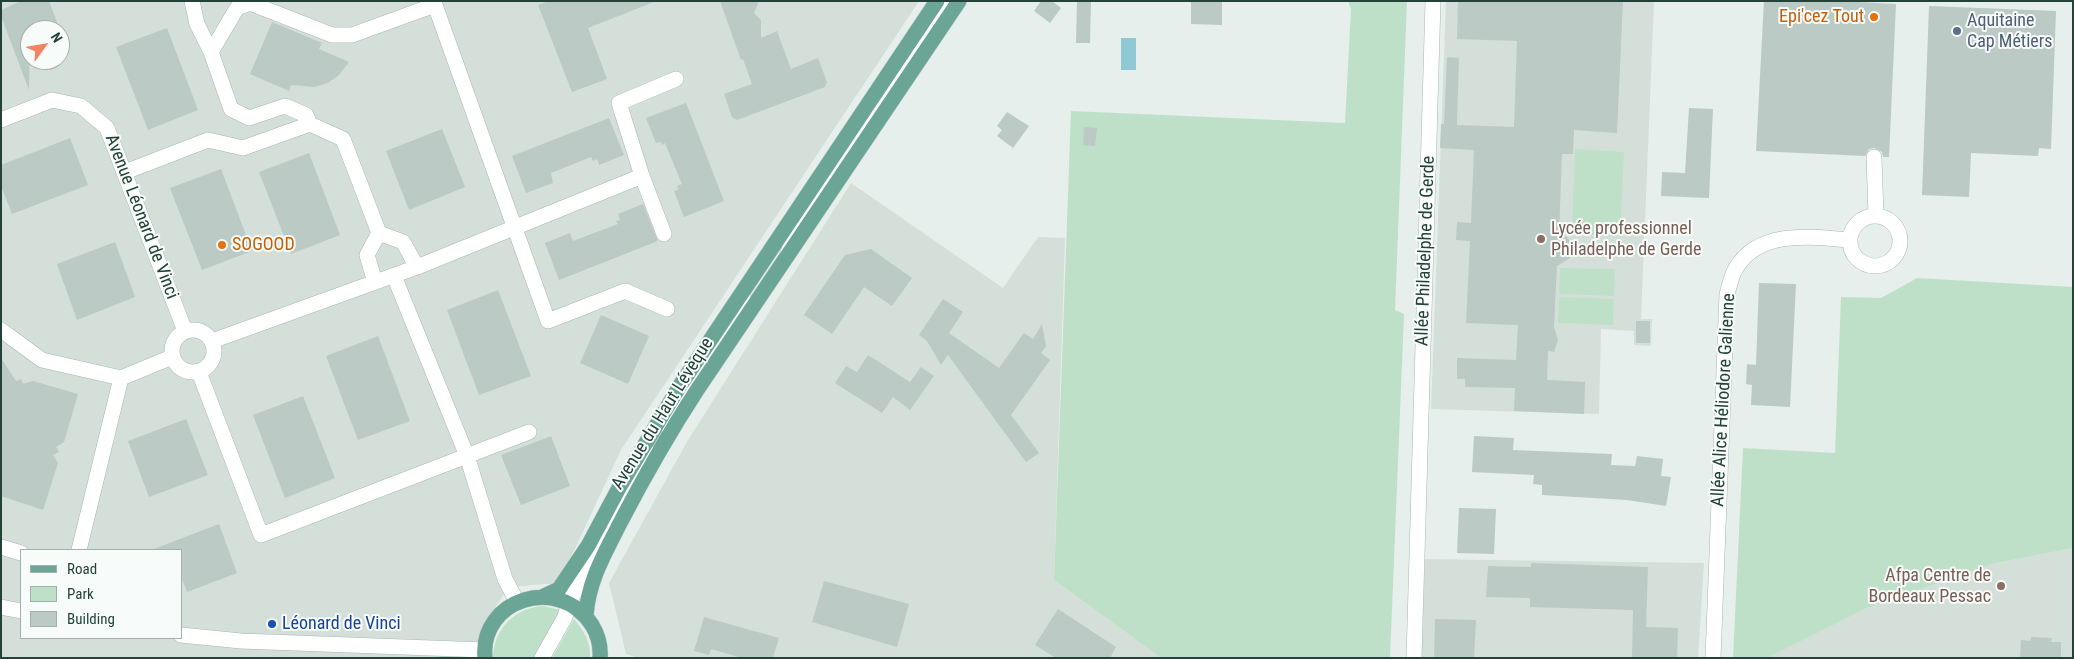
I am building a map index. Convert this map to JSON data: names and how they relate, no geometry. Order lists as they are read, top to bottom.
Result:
{
  "streets": {
    "main road": ["Avenue du Haut Lévèque"],
    "street": ["Avenue Léonard de Vinci", "Allée Philadelphe de Gerde", "Allée Alice Héliodore Galienne"]
  },
  "places": [
    "Epi'cez Tout",
    "Aquitaine Cap Métiers",
    "Lycée professionnel Philadelphe de Gerde",
    "SOGOOD",
    "Afpa Centre de Bordeaux Pessac",
    "Léonard de Vinci"
  ],
  "legend": ["Road", "Park", "Building"],
  "north": "top right"
}
